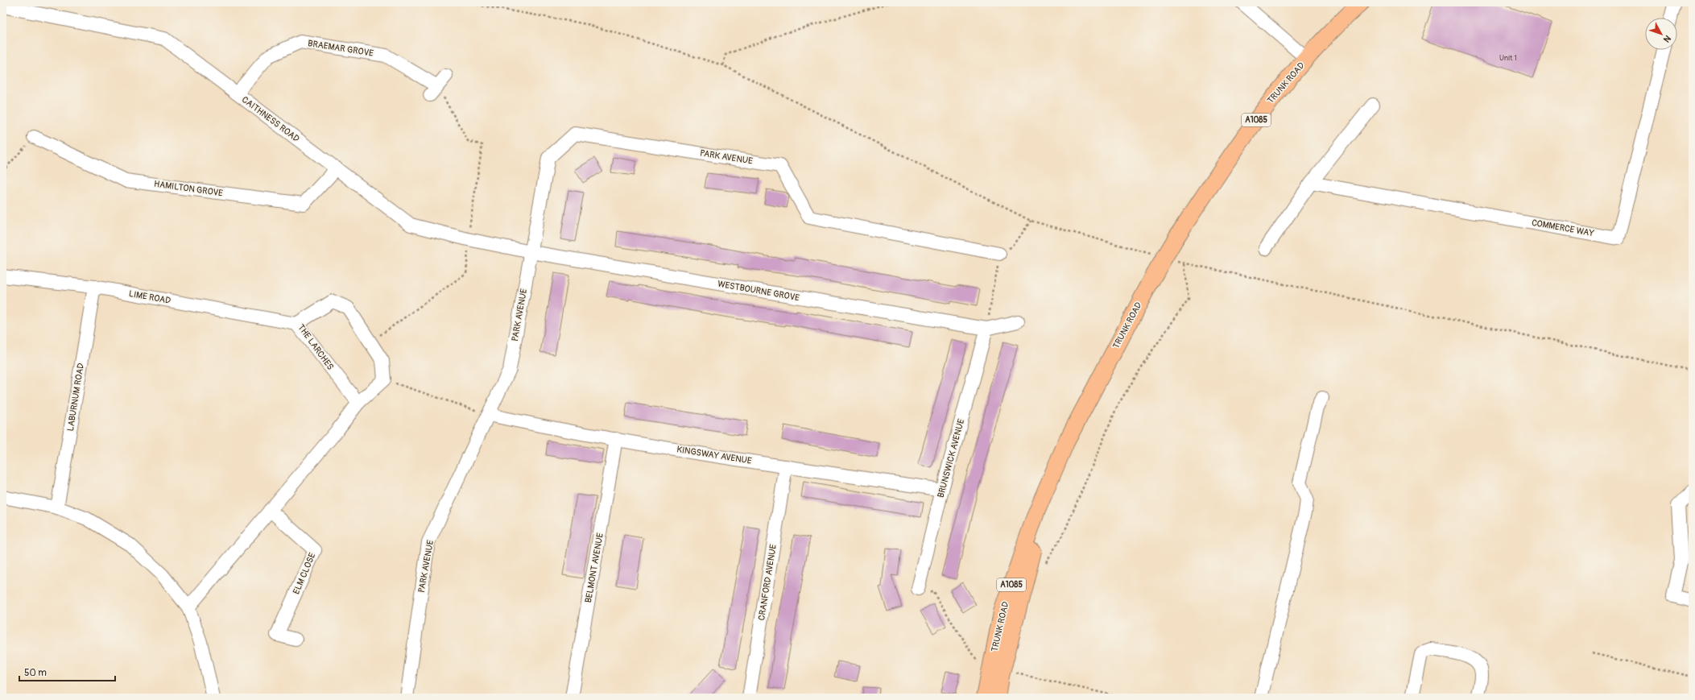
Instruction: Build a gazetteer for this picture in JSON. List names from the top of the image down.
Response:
{
  "streets": {
    "main road": ["TRUNK ROAD", "A1085"],
    "street": [
      "BRAEMAR GROVE",
      "CAITHNESS ROAD",
      "PARK AVENUE",
      "HAMILTON GROVE",
      "COMMERCE WAY",
      "WESTBOURNE GROVE",
      "LIME ROAD",
      "THE LARCHES",
      "LABURNUM ROAD",
      "KINGSWAY AVENUE",
      "BRUNSWICK AVENUE",
      "BELMONT AVENUE",
      "ELM CLOSE",
      "CRANFORD AVENUE"
    ]
  },
  "crossings": [
    ["BRAEMAR GROVE", "CAITHNESS ROAD"],
    ["TRUNK ROAD", "A1085"],
    ["CAITHNESS ROAD", "PARK AVENUE"],
    ["CAITHNESS ROAD", "HAMILTON GROVE"],
    ["CAITHNESS ROAD", "WESTBOURNE GROVE"],
    ["PARK AVENUE", "WESTBOURNE GROVE"],
    ["PARK AVENUE", "KINGSWAY AVENUE"],
    ["WESTBOURNE GROVE", "BRUNSWICK AVENUE"],
    ["LIME ROAD", "THE LARCHES"],
    ["LIME ROAD", "LABURNUM ROAD"],
    ["KINGSWAY AVENUE", "BRUNSWICK AVENUE"],
    ["KINGSWAY AVENUE", "BELMONT AVENUE"],
    ["KINGSWAY AVENUE", "CRANFORD AVENUE"]
  ],
  "house_numbers": ["Unit 1"],
  "scale_bar": "50 m",
  "north": "bottom right"
}
